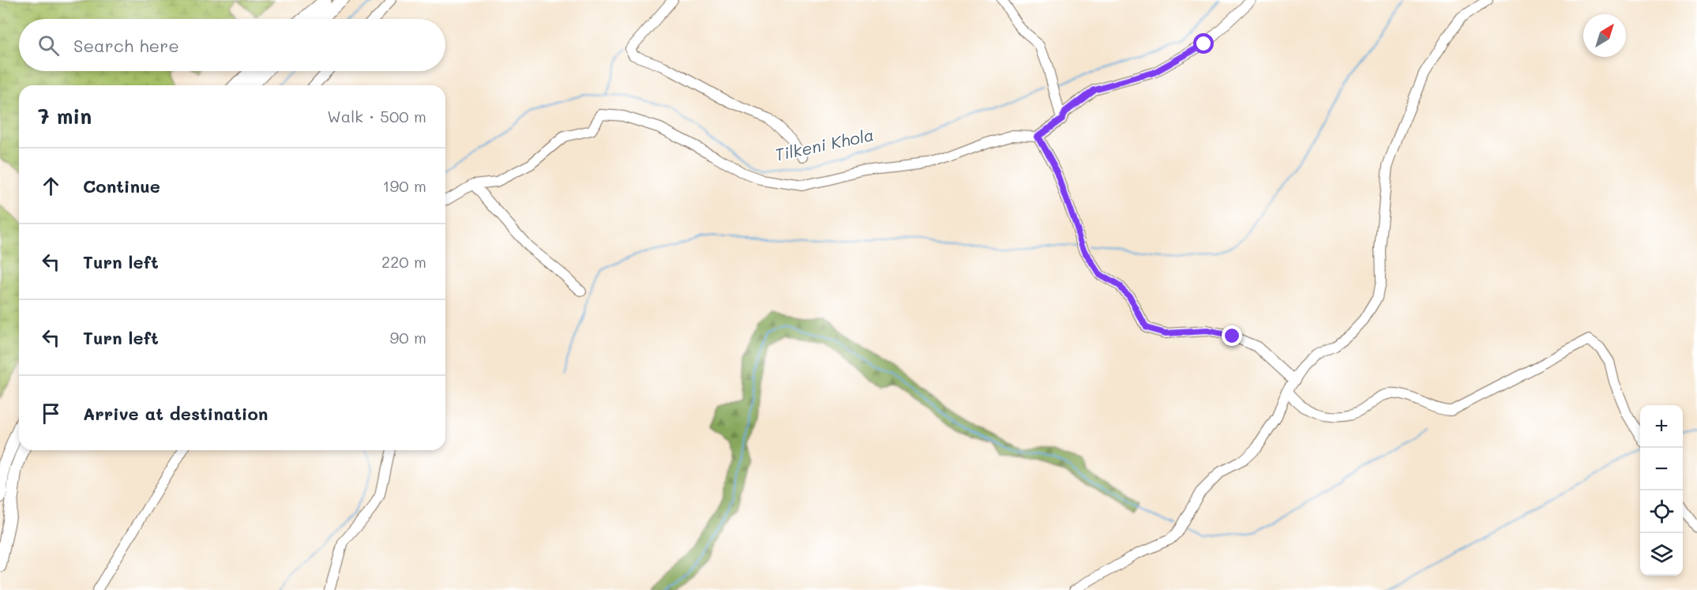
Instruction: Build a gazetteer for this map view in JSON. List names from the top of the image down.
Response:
{
  "water": ["Tilkeni Khola"],
  "north": "top right",
  "page": {
    "search": "Search here",
    "heading": ["7 min", "Walk · 500 m"],
    "list": [
      ["Continue", "190 m"],
      ["Turn left", "220 m"],
      ["Turn left", "90 m"],
      "Arrive at destination"
    ],
    "map_buttons": ["+", "−"]
  }
}
